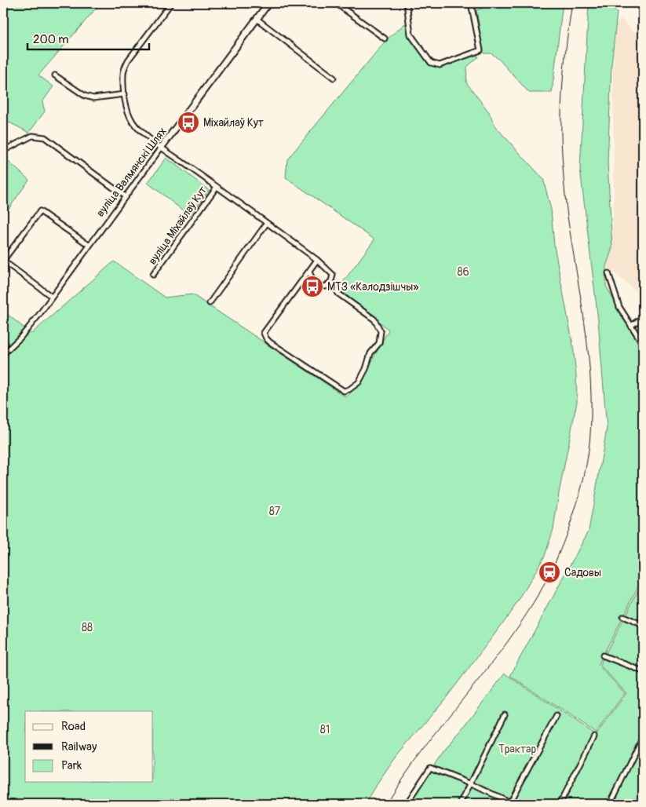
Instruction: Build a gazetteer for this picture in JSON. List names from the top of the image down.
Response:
{
  "streets": {
    "street": ["вуліца Валмянскі Шлях", "вуліца Міхайлаў Кут"]
  },
  "crossings": [
    ["вуліца Валмянскі Шлях", "вуліца Міхайлаў Кут"]
  ],
  "parks": [
    "86",
    "87",
    "88",
    "81",
    "Трактар"
  ],
  "places": {
    "bus stop": ["Міхайлаў Кут", "МТЗ «Калодзішчы»"],
    "station": ["Садовы"]
  },
  "legend": ["Road", "Railway", "Park"],
  "scale_bar": "200 m"
}
